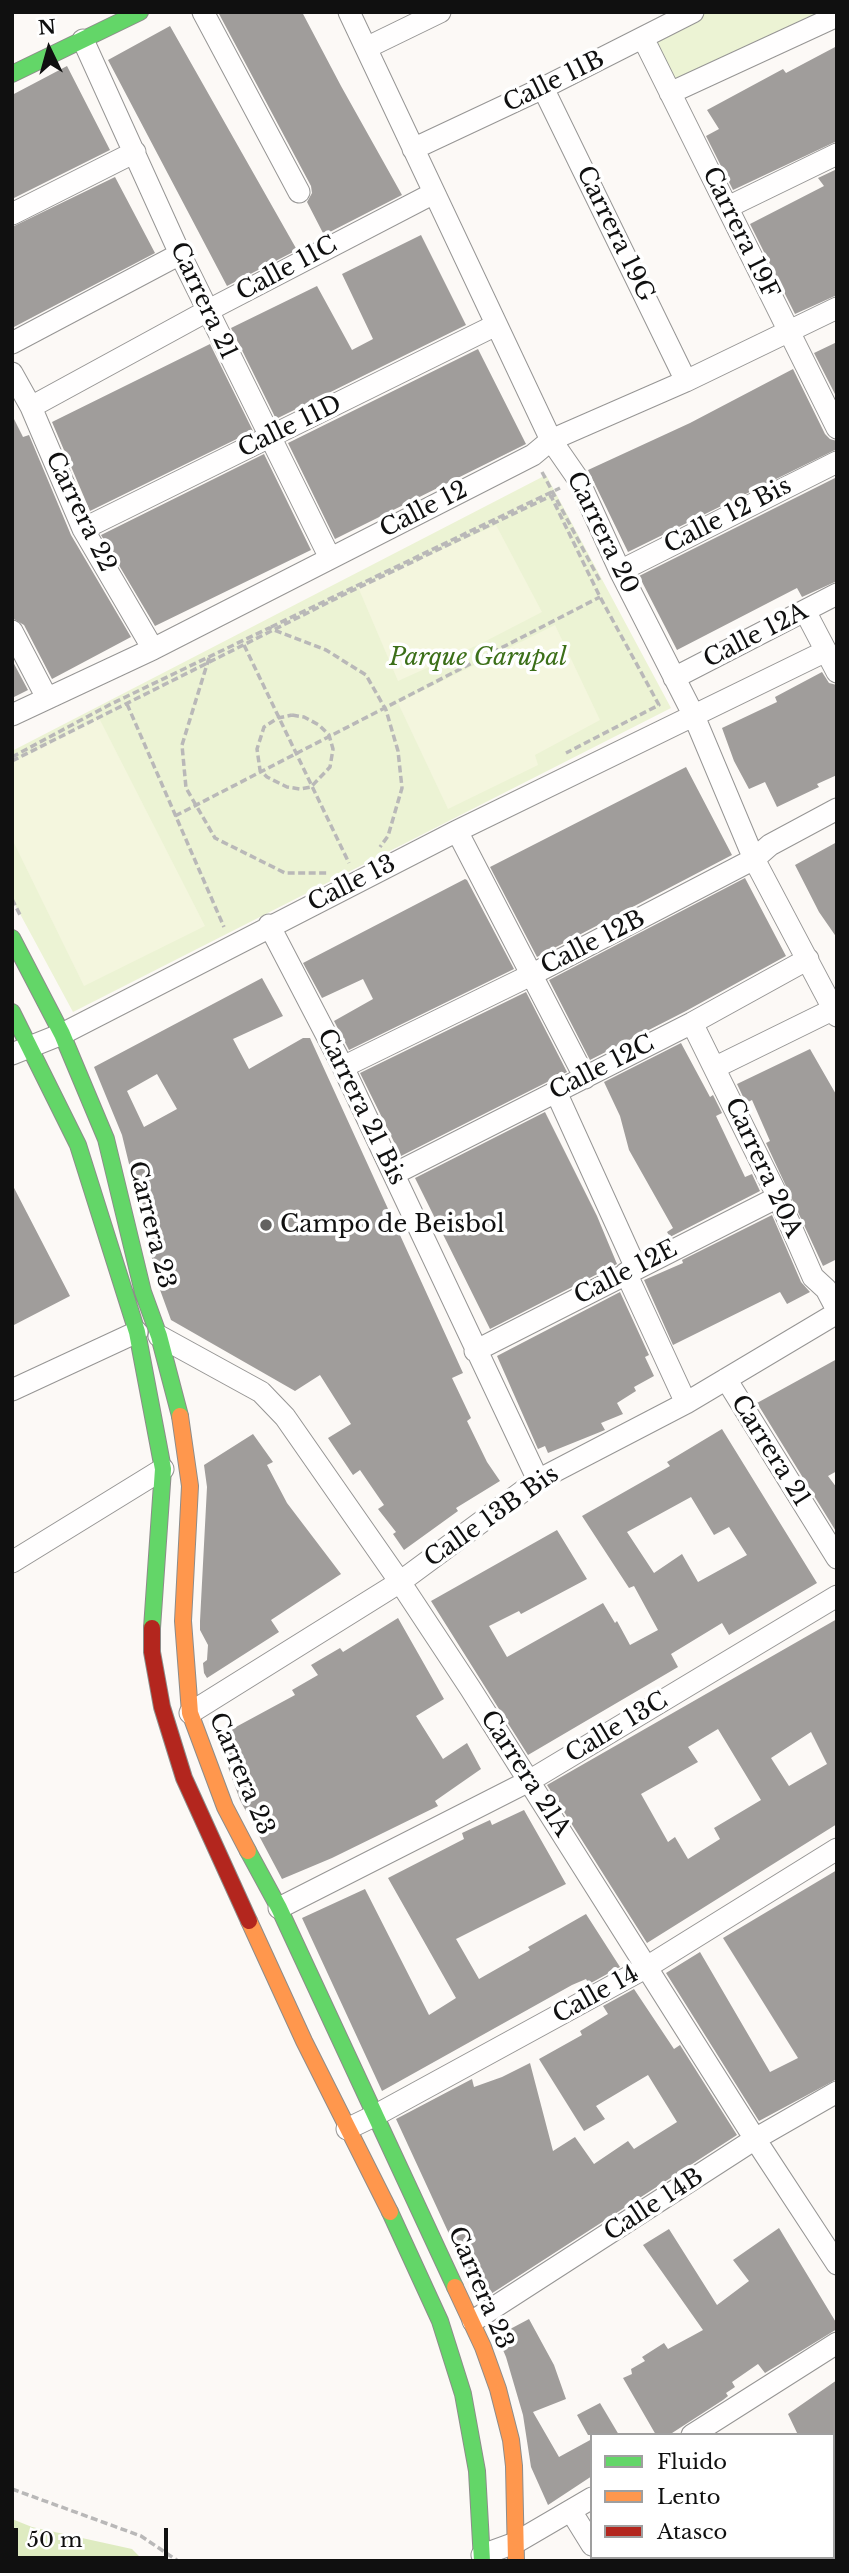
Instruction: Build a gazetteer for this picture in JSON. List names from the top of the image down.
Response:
{
  "streets": {
    "main road": ["Carrera 23"],
    "street": [
      "Calle 11B",
      "Carrera 19F",
      "Carrera 19G",
      "Calle 11C",
      "Carrera 21",
      "Calle 11D",
      "Calle 12",
      "Carrera 22",
      "Calle 12 Bis",
      "Carrera 20",
      "Calle 12A",
      "Calle 13",
      "Calle 12B",
      "Calle 12C",
      "Carrera 21 Bis",
      "Carrera 20A",
      "Calle 12E",
      "Calle 13B Bis",
      "Calle 13C",
      "Carrera 21A",
      "Calle 14",
      "Calle 14B"
    ]
  },
  "crossings": [
    ["Calle 11B", "Carrera 19F"],
    ["Calle 11B", "Carrera 19G"],
    ["Calle 11B", "Carrera 20"],
    ["Carrera 19F", "Calle 12"],
    ["Carrera 19G", "Calle 12"],
    ["Calle 11C", "Carrera 21"],
    ["Calle 11C", "Carrera 22"],
    ["Calle 11C", "Carrera 20"],
    ["Carrera 21", "Calle 11D"],
    ["Carrera 21", "Calle 12"],
    ["Carrera 21", "Calle 13B Bis"],
    ["Calle 11D", "Carrera 22"],
    ["Calle 11D", "Carrera 20"],
    ["Calle 12", "Carrera 22"],
    ["Calle 12", "Carrera 20"],
    ["Calle 12 Bis", "Carrera 20"],
    ["Carrera 20", "Calle 12A"],
    ["Carrera 20", "Calle 13"],
    ["Carrera 20", "Calle 12B"],
    ["Carrera 20", "Calle 12C"],
    ["Calle 13", "Carrera 21 Bis"],
    ["Calle 13", "Carrera 23"],
    ["Calle 12B", "Carrera 21 Bis"],
    ["Calle 12C", "Carrera 21 Bis"],
    ["Calle 12C", "Carrera 20A"],
    ["Carrera 21 Bis", "Calle 12E"],
    ["Carrera 21 Bis", "Calle 13B Bis"],
    ["Carrera 20A", "Calle 12E"],
    ["Carrera 20A", "Calle 13B Bis"],
    ["Carrera 23", "Calle 13B Bis"],
    ["Carrera 23", "Calle 13C"],
    ["Carrera 23", "Carrera 21A"],
    ["Carrera 23", "Calle 14"],
    ["Carrera 23", "Calle 14B"],
    ["Calle 13B Bis", "Carrera 21A"],
    ["Calle 13C", "Carrera 21A"],
    ["Carrera 21A", "Calle 14"],
    ["Carrera 21A", "Calle 14B"]
  ],
  "parks": ["Parque Garupal"],
  "places": ["Campo de Beisbol"],
  "legend": ["Fluido", "Lento", "Atasco"],
  "scale_bar": "50 m",
  "north": "top"
}
